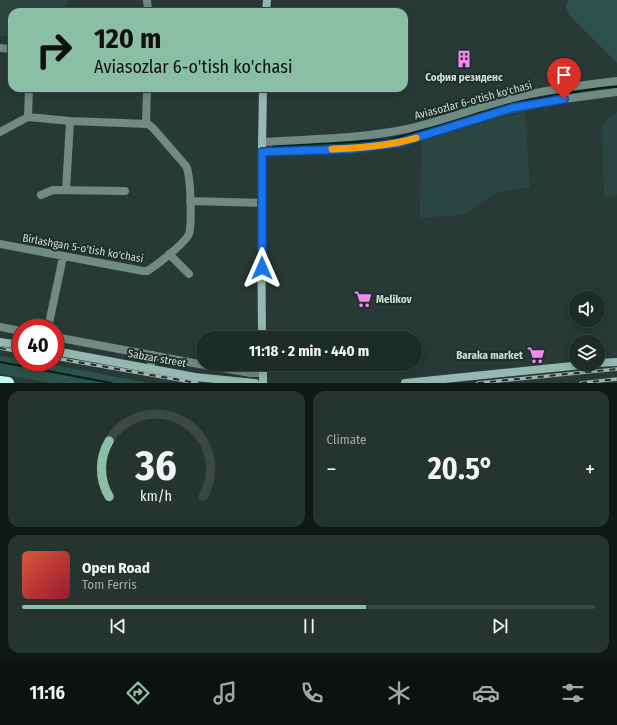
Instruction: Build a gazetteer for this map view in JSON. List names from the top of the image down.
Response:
{
  "streets": {
    "street": ["Aviasozlar 6-o'tish ko'chasi", "Birlashgan 5-o'tish ko'chasi", "Sabzar street"]
  },
  "places": {
    "building": ["София резиденс"],
    "supermarket": ["Melikov", "Baraka market"]
  },
  "page": {
    "turn": ["120 m", "Aviasozlar 6-o'tish ko'chasi"],
    "limit": "40",
    "trip": "11:18 · 2 min · 440 m",
    "tile": "Climate",
    "heat": ["−", "20.5°", "+"],
    "song": ["Open Road", "Tom Ferris"],
    "tabs": "11:16",
    "gauge": ["36", "km/h"]
  }
}
